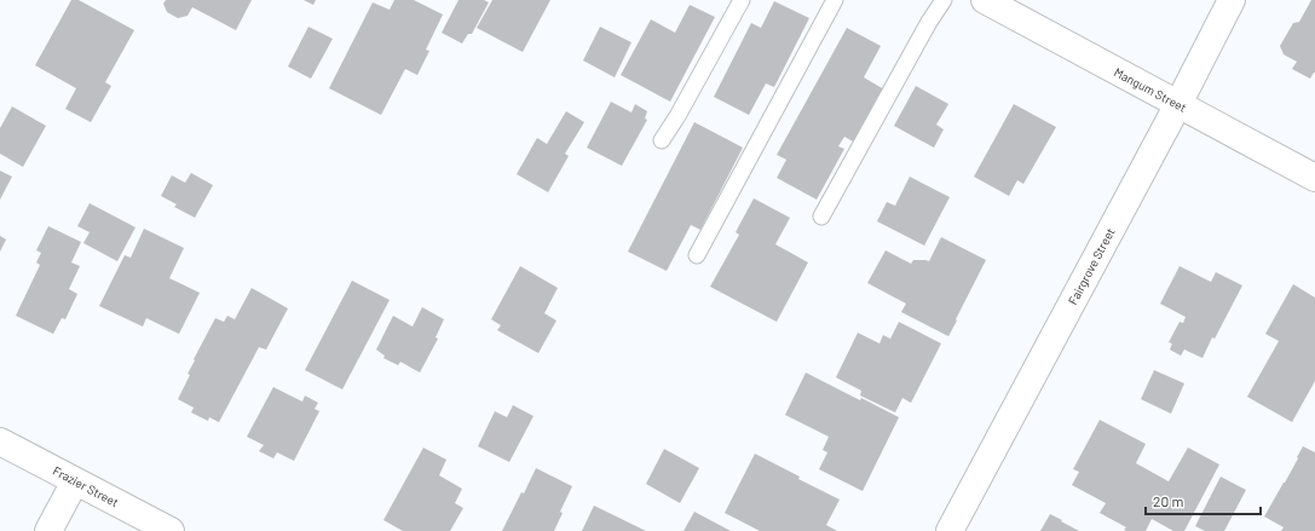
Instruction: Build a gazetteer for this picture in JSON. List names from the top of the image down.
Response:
{
  "streets": {
    "street": ["Mangum Street", "Fairgrove Street", "Frazier Street"]
  },
  "crossings": [
    ["Mangum Street", "Fairgrove Street"]
  ],
  "scale_bar": "20 m"
}
